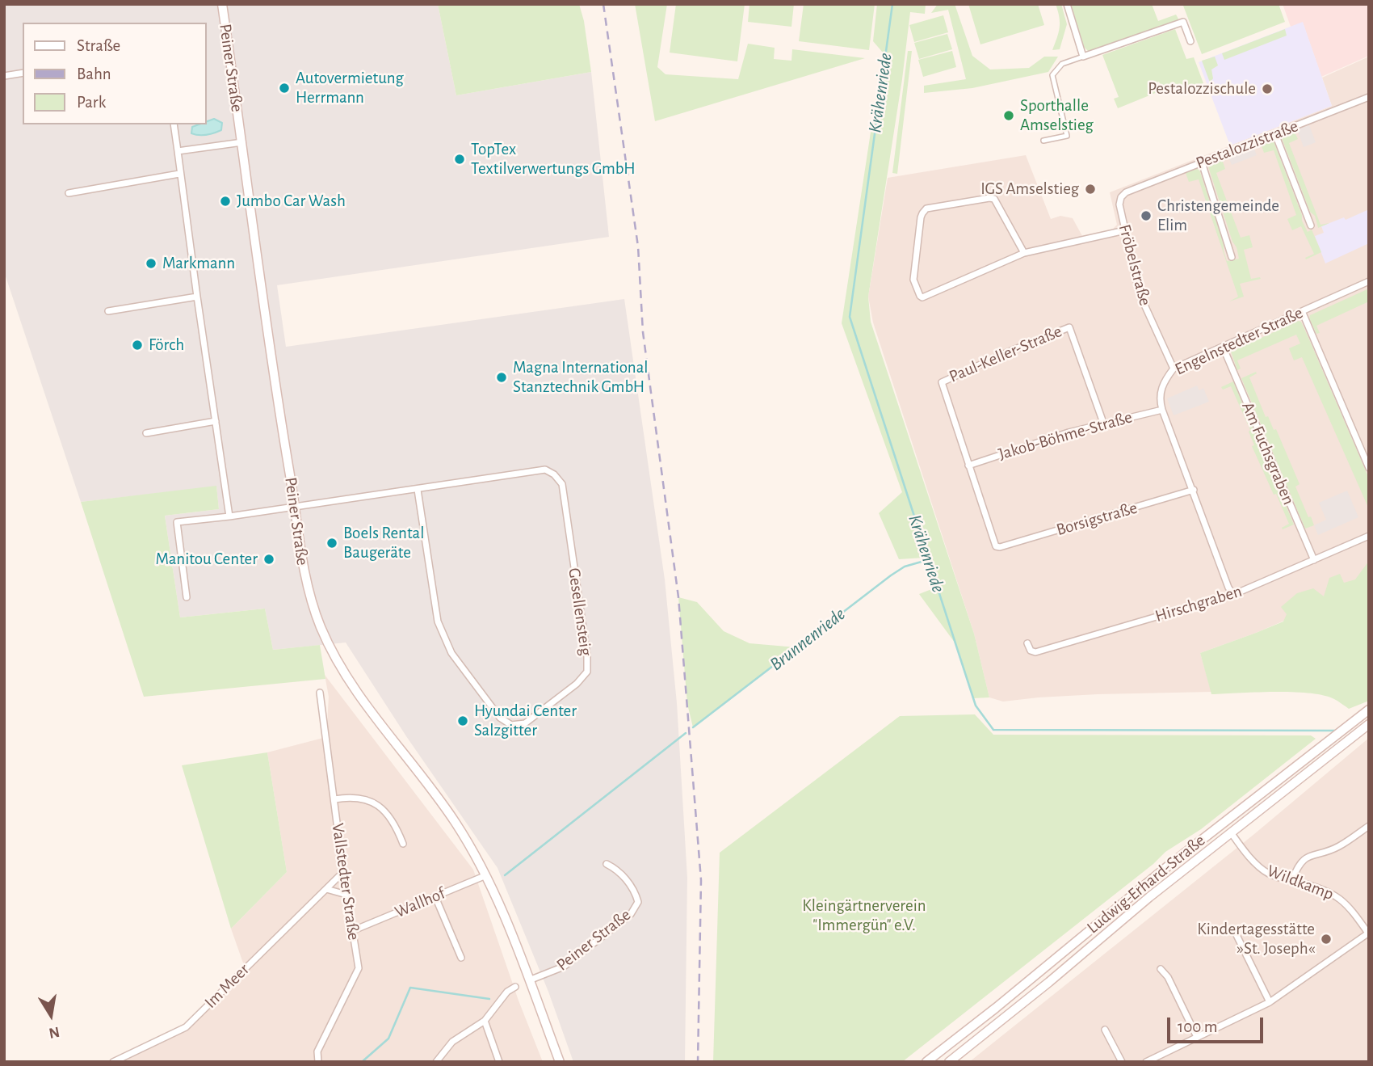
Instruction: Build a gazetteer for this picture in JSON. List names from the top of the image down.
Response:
{
  "streets": {
    "main road": ["Peiner Straße", "Ludwig-Erhard-Straße"],
    "street": [
      "Pestalozzistraße",
      "Fröbelstraße",
      "Engelnstedter Straße",
      "Paul-Keller-Straße",
      "Jakob-Böhme-Straße",
      "Am Fuchsgraben",
      "Borsigstraße",
      "Hirschgraben",
      "Gesellensteig",
      "Vallstedter Straße",
      "Wildkamp",
      "Wallhof",
      "Im Meer"
    ]
  },
  "crossings": [
    ["Peiner Straße", "Gesellensteig"],
    ["Peiner Straße", "Wallhof"],
    ["Pestalozzistraße", "Fröbelstraße"],
    ["Fröbelstraße", "Engelnstedter Straße"],
    ["Engelnstedter Straße", "Jakob-Böhme-Straße"],
    ["Engelnstedter Straße", "Am Fuchsgraben"],
    ["Engelnstedter Straße", "Borsigstraße"],
    ["Engelnstedter Straße", "Hirschgraben"],
    ["Paul-Keller-Straße", "Jakob-Böhme-Straße"],
    ["Paul-Keller-Straße", "Borsigstraße"],
    ["Jakob-Böhme-Straße", "Borsigstraße"],
    ["Am Fuchsgraben", "Hirschgraben"],
    ["Vallstedter Straße", "Wallhof"],
    ["Vallstedter Straße", "Im Meer"],
    ["Wildkamp", "Ludwig-Erhard-Straße"]
  ],
  "water": ["Krähenriede", "Brunnenriede"],
  "parks": ["Kleingärtnerverein \"Immergün\" e.V."],
  "places": [
    "Autovermietung Herrmann",
    "Pestalozzischule",
    "Sporthalle Amselstieg",
    "TopTex Textilverwertungs GmbH",
    "IGS Amselstieg",
    "Jumbo Car Wash",
    "Christengemeinde Elim",
    "Markmann",
    "Förch",
    "Magna International Stanztechnik GmbH",
    "Boels Rental Baugeräte",
    "Manitou Center",
    "Hyundai Center Salzgitter",
    "Kindertagesstätte »St. Joseph«"
  ],
  "legend": ["Straße", "Bahn", "Park"],
  "scale_bar": "100 m",
  "north": "bottom"
}
